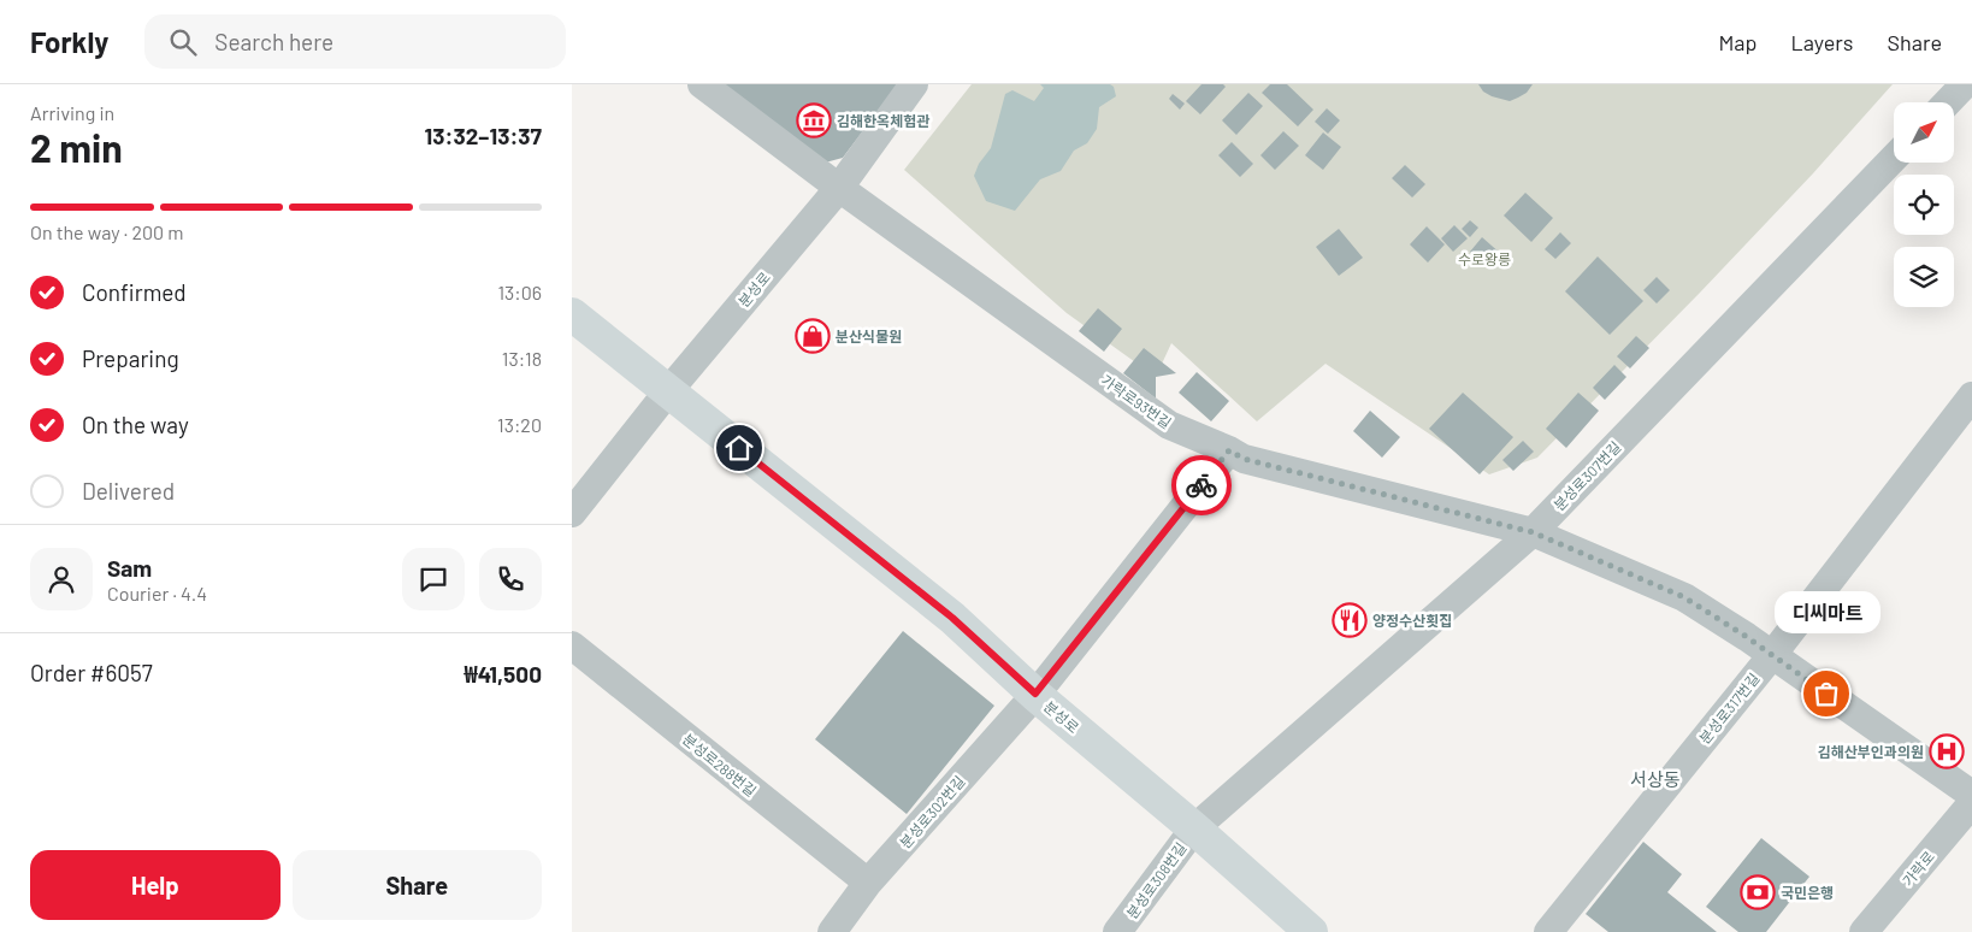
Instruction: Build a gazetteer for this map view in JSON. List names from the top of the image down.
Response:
{
  "streets": {
    "main road": ["분성로"],
    "street": [
      "가락로93번길",
      "분성로307번길",
      "분성로317번길",
      "분성로288번길",
      "분성로302번길",
      "가락로",
      "분성로308번길"
    ]
  },
  "crossings": [
    ["분성로", "가락로93번길"],
    ["분성로", "분성로307번길"],
    ["분성로", "분성로302번길"],
    ["분성로", "분성로308번길"],
    ["가락로93번길", "분성로307번길"],
    ["가락로93번길", "분성로317번길"],
    ["가락로93번길", "분성로302번길"],
    ["분성로307번길", "분성로308번길"],
    ["분성로288번길", "분성로302번길"]
  ],
  "districts": ["서상동"],
  "parks": ["수로왕릉"],
  "places": {
    "museum": ["김해한옥체험관"],
    "shop": ["분산식물원"],
    "restaurant": ["양정수산횟집"],
    "other": ["디씨마트"],
    "hospital": ["김해산부인과의원"],
    "bank": ["국민은행"]
  },
  "north": "top right",
  "page": {
    "header": "Forkly",
    "search": "Search here",
    "nav": ["Map", "Layers", "Share"],
    "heading": ["2 min", "Arriving in", "13:32–13:37"],
    "panel": [
      "Sam",
      "Courier · 4.4",
      "Order #6057",
      "₩41,500"
    ],
    "bar": "On the way · 200 m",
    "list": [
      ["Confirmed", "13:06"],
      ["Preparing", "13:18"],
      ["On the way", "13:20"],
      "Delivered"
    ],
    "bubble": "디씨마트",
    "buttons": ["Help", "Share"]
  }
}
